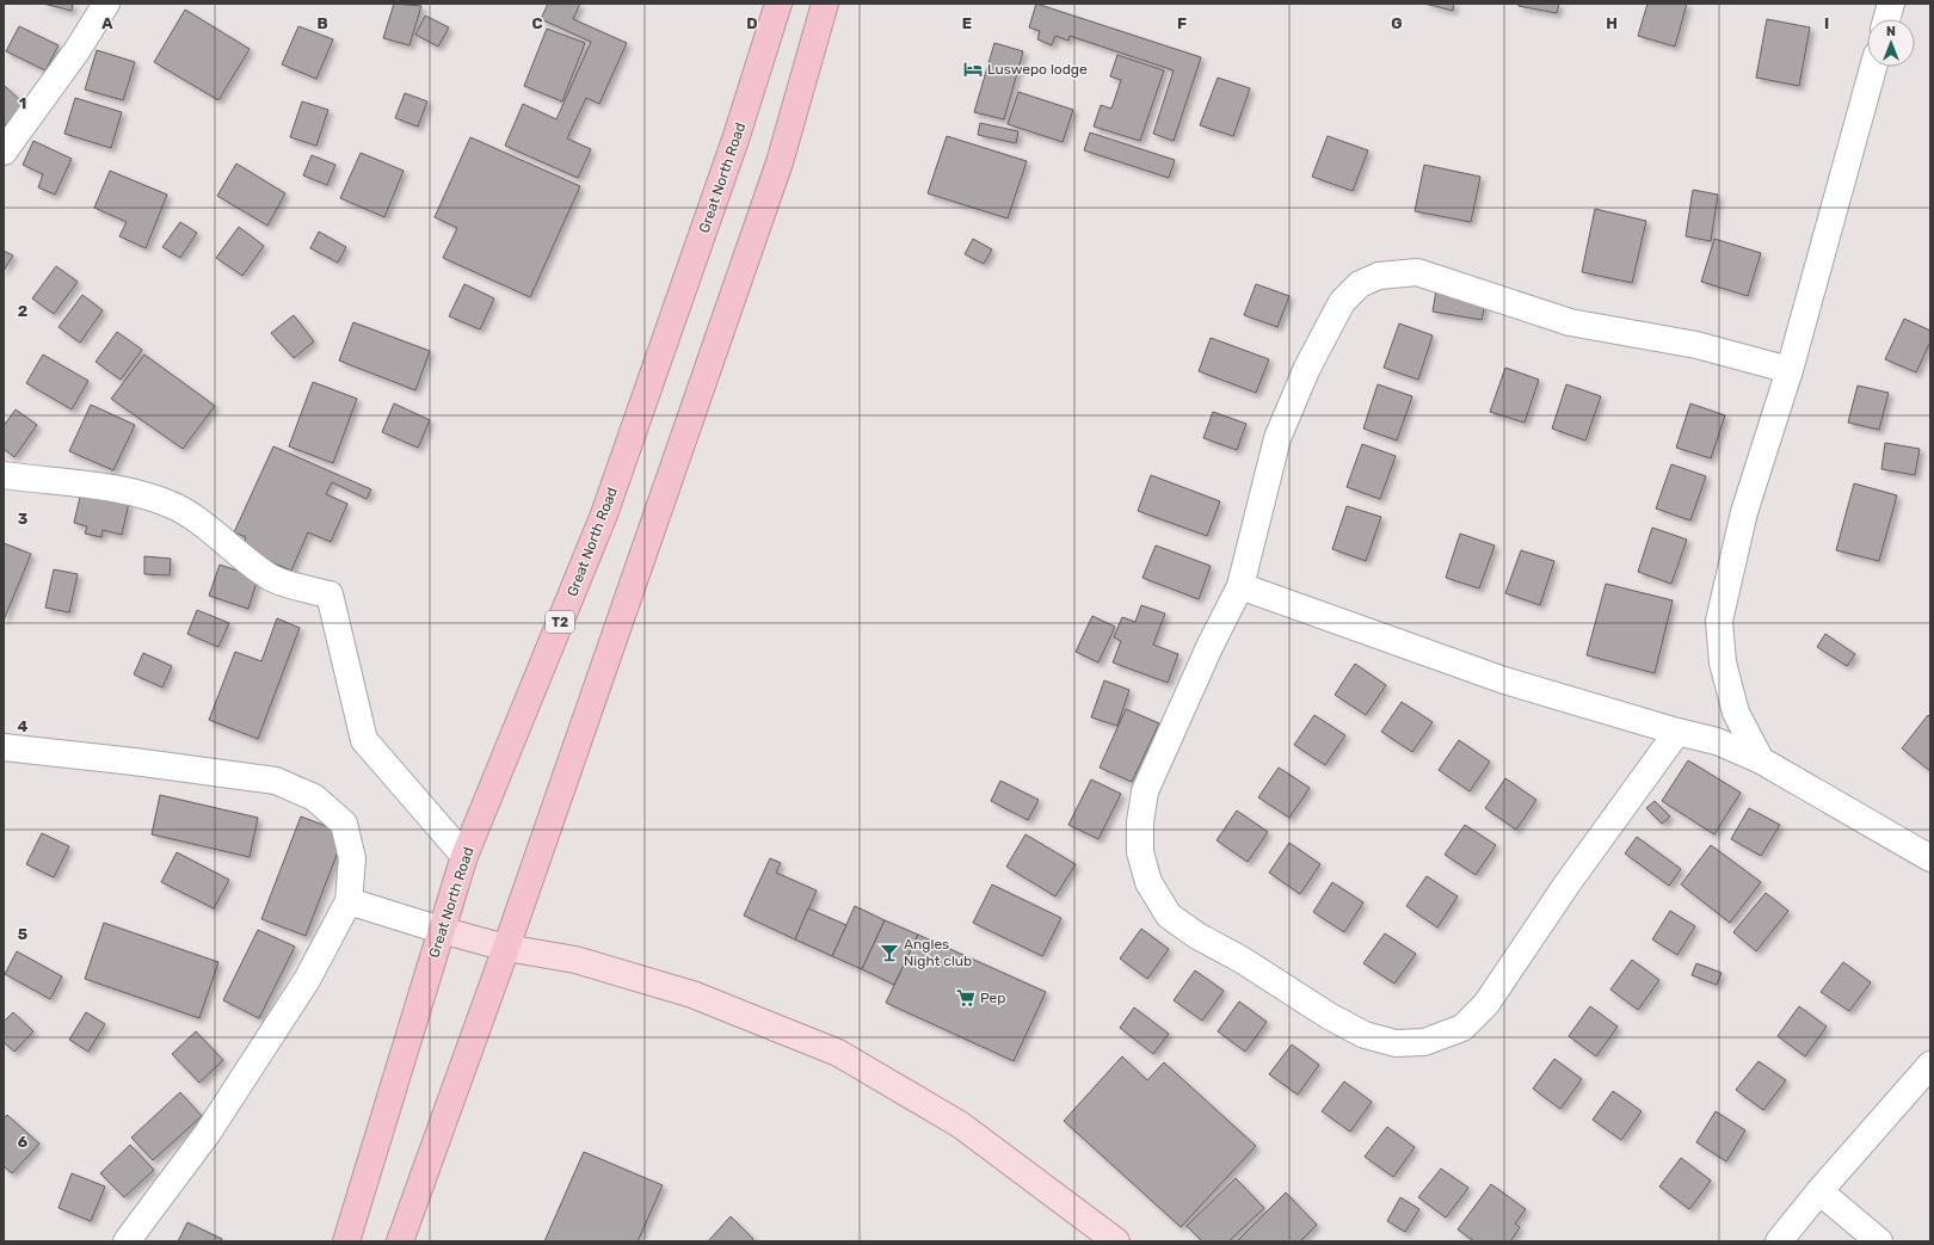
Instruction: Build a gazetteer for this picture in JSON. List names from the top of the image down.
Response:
{
  "streets": {
    "highway": ["Great North Road", "T2"]
  },
  "places": {
    "hotel": ["Luswepo lodge"],
    "bar": ["Angles Night club"],
    "supermarket": ["Pep"]
  },
  "north": "top",
  "grid": {
    "columns": [
      "A",
      "B",
      "C",
      "D",
      "E",
      "F",
      "G",
      "H",
      "I"
    ],
    "rows": [
      "1",
      "2",
      "3",
      "4",
      "5",
      "6"
    ]
  }
}
